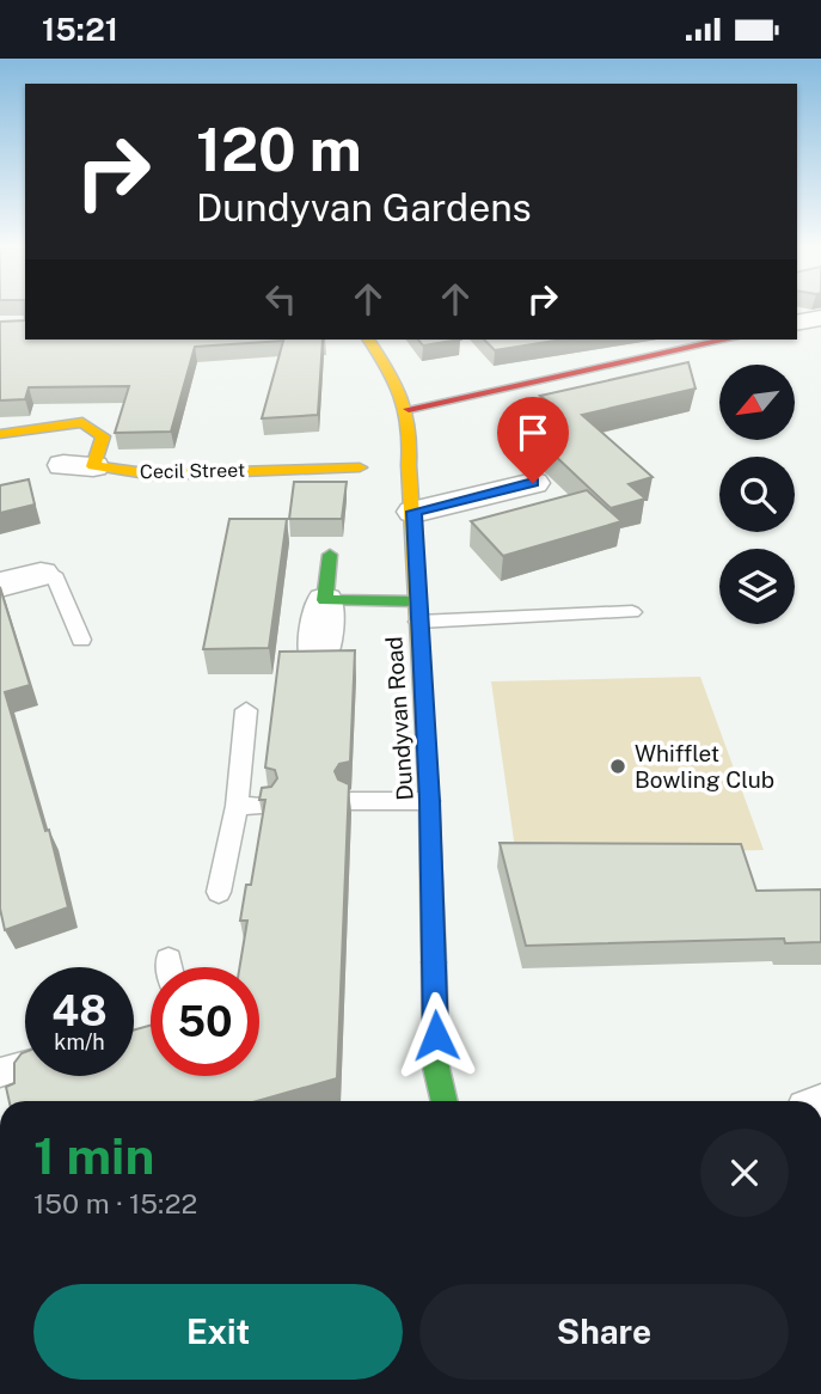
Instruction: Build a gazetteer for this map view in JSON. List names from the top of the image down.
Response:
{
  "streets": {
    "street": ["Cecil Street", "Dundyvan Road"]
  },
  "places": ["Whifflet Bowling Club"],
  "north": "bottom left",
  "page": {
    "status": "15:21",
    "turn": ["120 m", "Dundyvan Gardens"],
    "speed": "48 km/h",
    "limit": "50",
    "heading": ["1 min", "150 m · 15:22"],
    "buttons": ["Exit", "Share"]
  }
}
